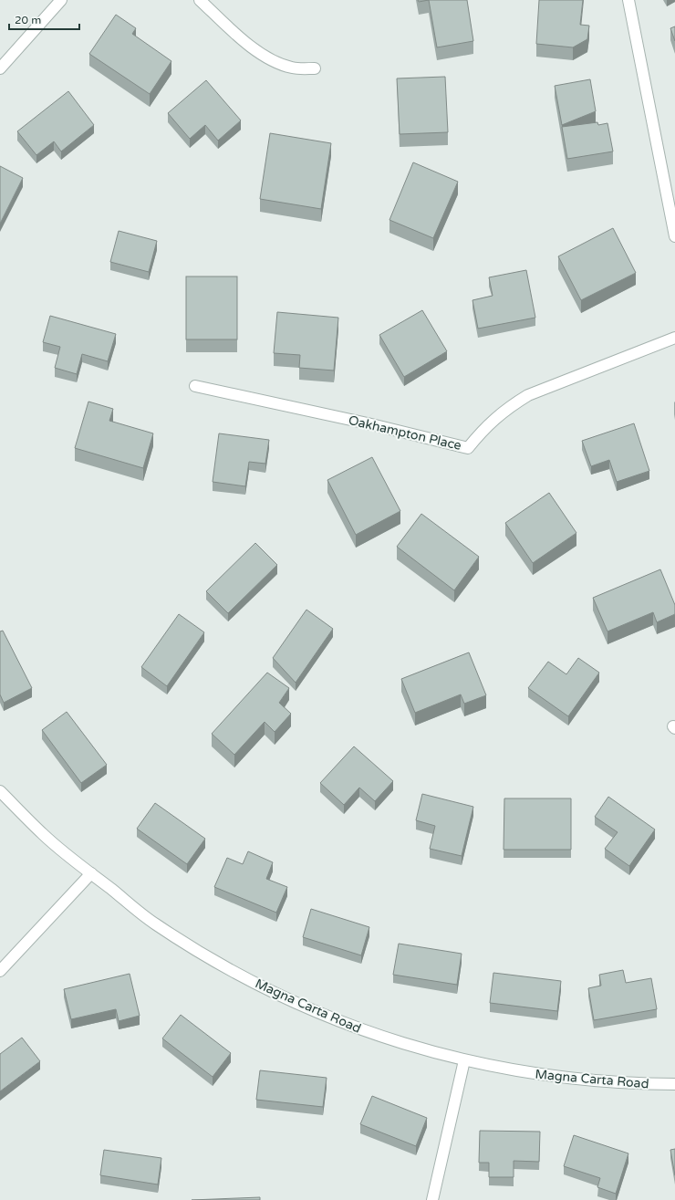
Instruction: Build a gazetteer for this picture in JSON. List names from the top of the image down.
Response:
{
  "streets": {
    "street": ["Oakhampton Place", "Magna Carta Road"]
  },
  "scale_bar": "20 m"
}
